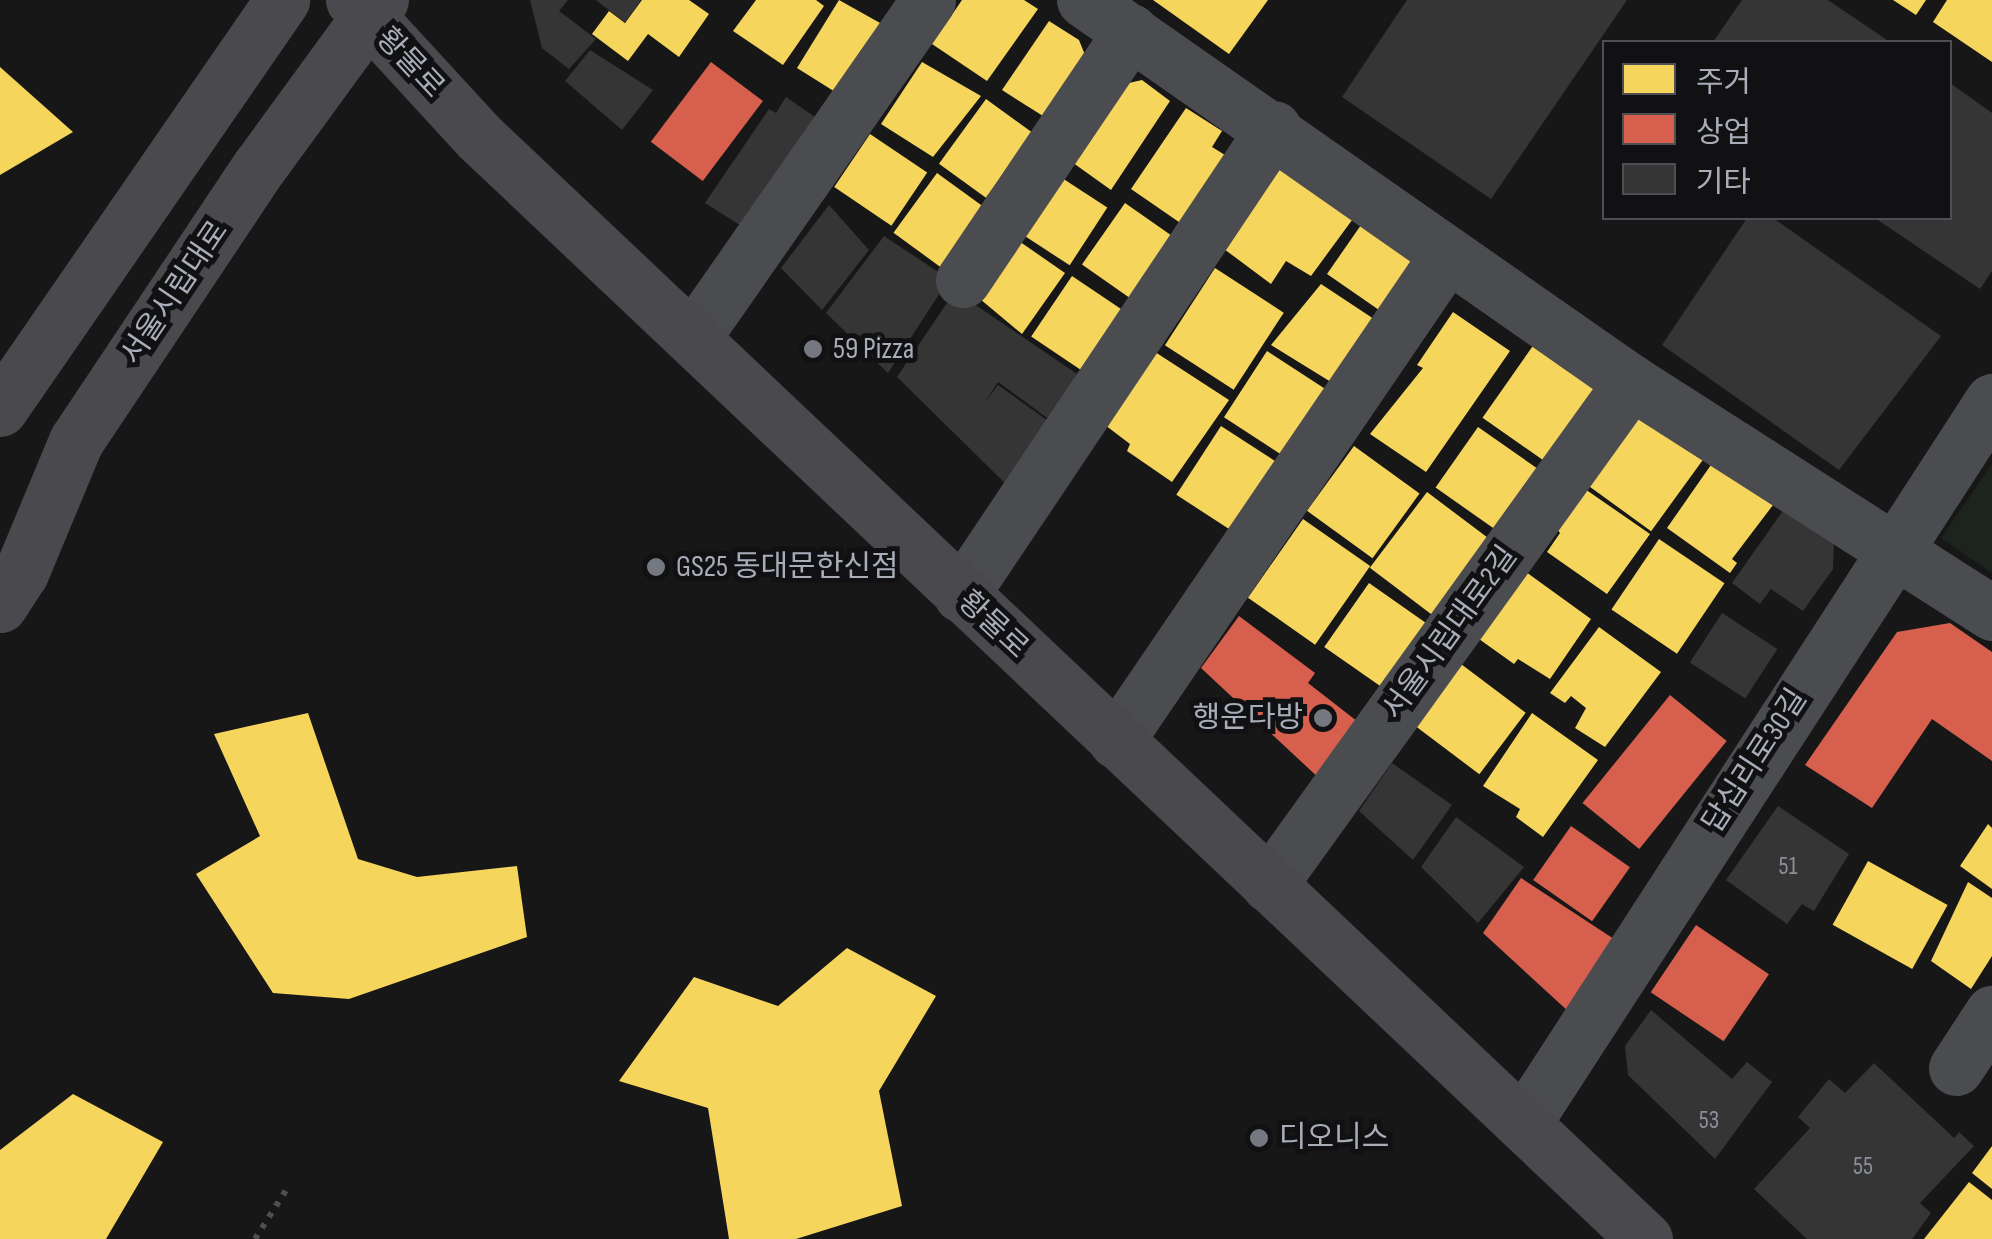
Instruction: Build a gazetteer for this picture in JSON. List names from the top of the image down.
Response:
{
  "streets": {
    "main road": ["황물로", "서울시립대로"],
    "street": ["서울시립대로2길", "답십리로30길"]
  },
  "crossings": [
    ["황물로", "서울시립대로"],
    ["황물로", "서울시립대로2길"],
    ["황물로", "답십리로30길"]
  ],
  "places": [
    "59 Pizza",
    "GS25 동대문한신점",
    "행운다방",
    "디오니스"
  ],
  "house_numbers": ["51", "53", "55"],
  "legend": ["주거", "상업", "기타"]
}
